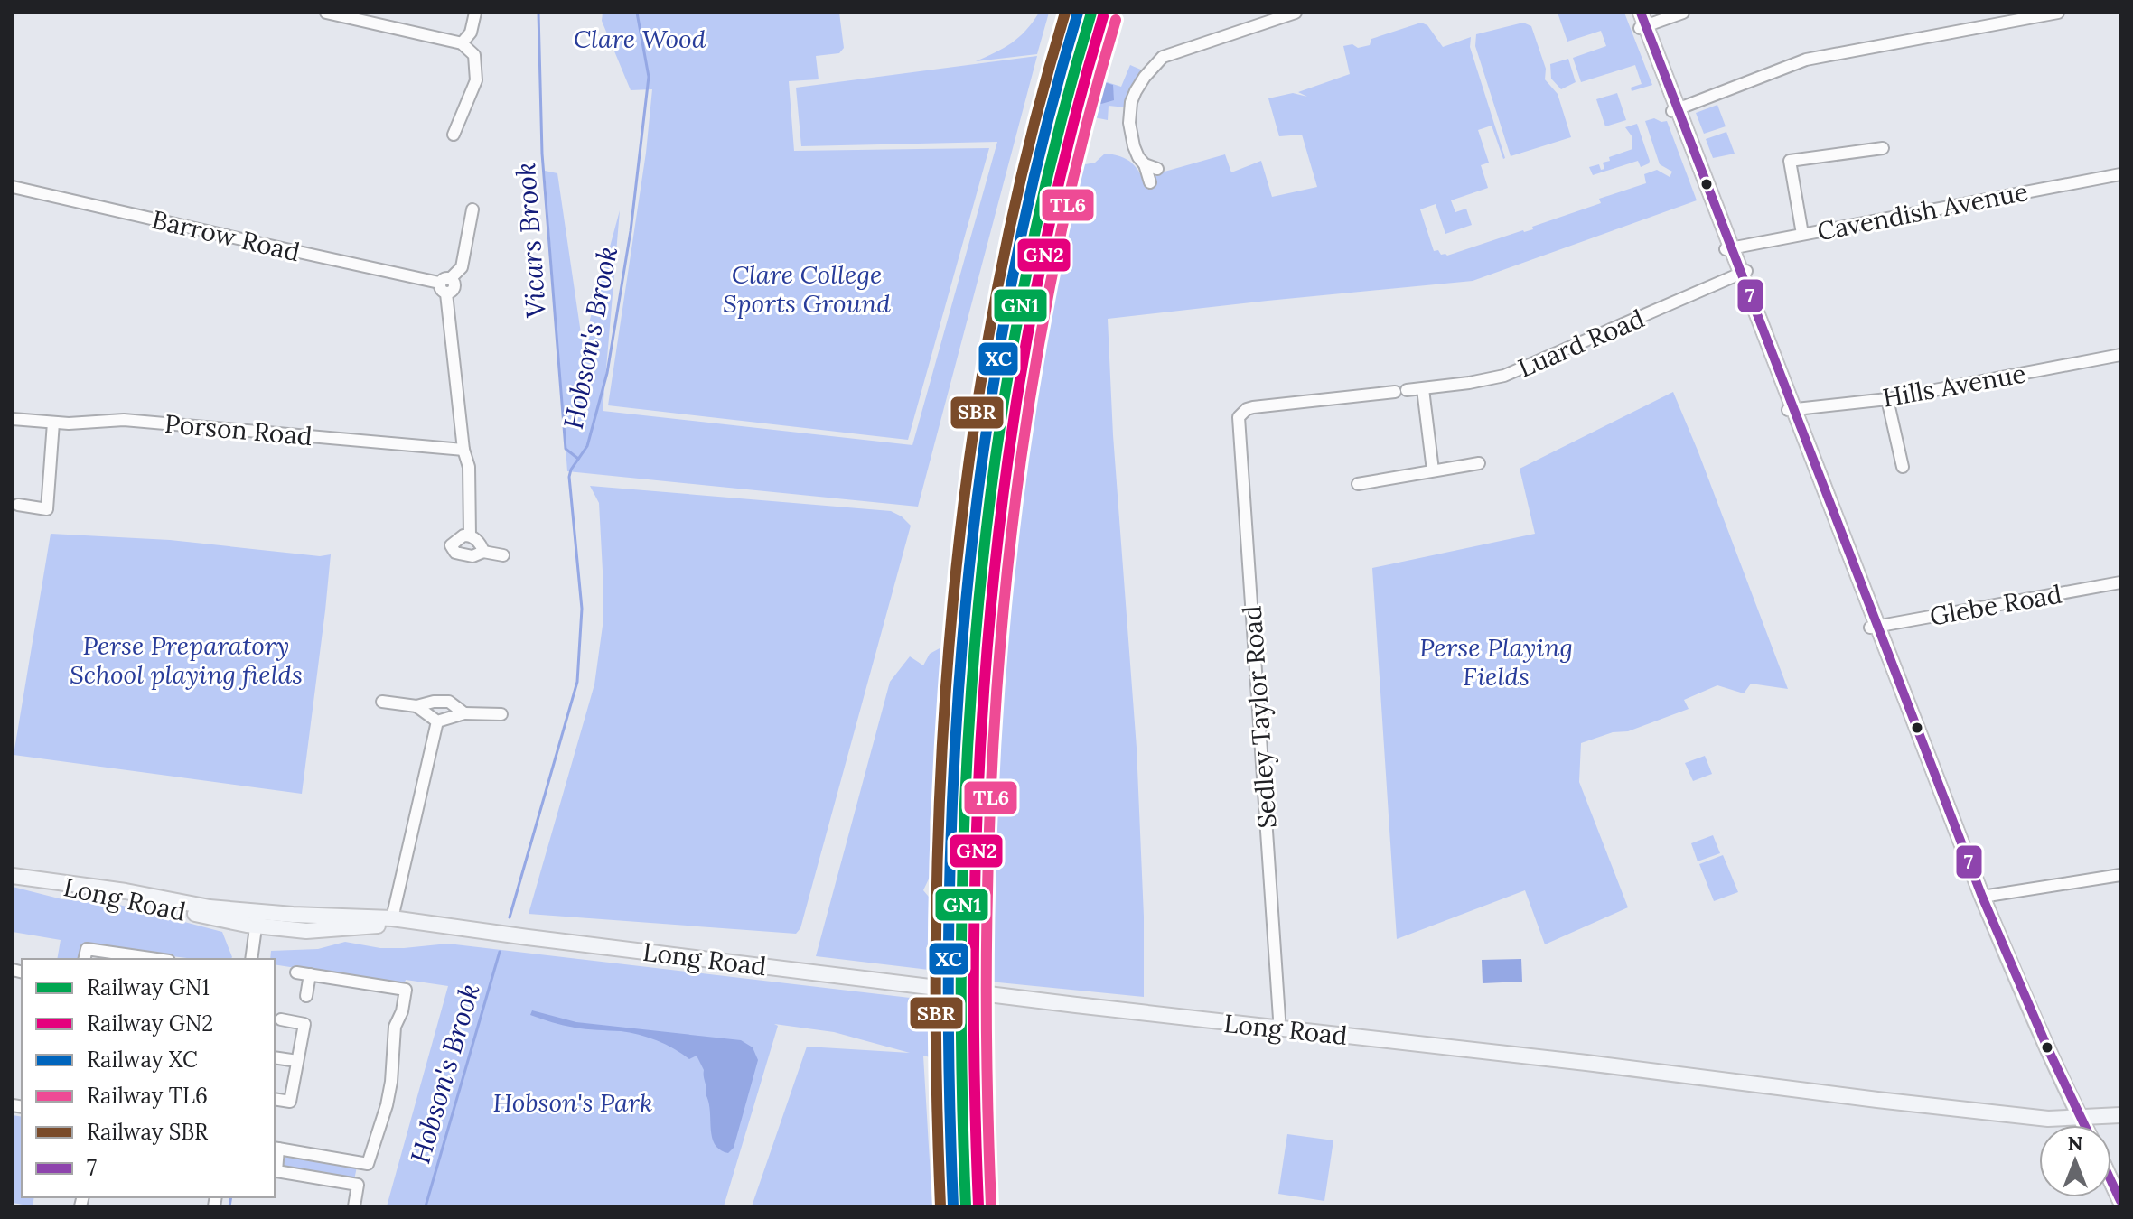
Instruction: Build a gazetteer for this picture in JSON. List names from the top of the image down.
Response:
{
  "streets": {
    "main road": ["Long Road"],
    "street": [
      "Cavendish Avenue",
      "Barrow Road",
      "Luard Road",
      "Hills Avenue",
      "Porson Road",
      "Glebe Road",
      "Sedley Taylor Road"
    ]
  },
  "crossings": [
    ["Luard Road", "Sedley Taylor Road"],
    ["Sedley Taylor Road", "Long Road"]
  ],
  "water": ["Vicars Brook", "Hobson's Brook"],
  "parks": [
    "Clare Wood",
    "Clare College Sports Ground",
    "Perse Preparatory School playing fields",
    "Perse Playing Fields",
    "Hobson's Park"
  ],
  "lines": [
    "rail line GN1",
    "rail line XC",
    "rail line SBR",
    "transit line 7",
    "rail line GN2",
    "rail line TL6"
  ],
  "legend": [
    "Railway GN1",
    "Railway GN2",
    "Railway XC",
    "Railway TL6",
    "Railway SBR",
    "7"
  ],
  "north": "top"
}
